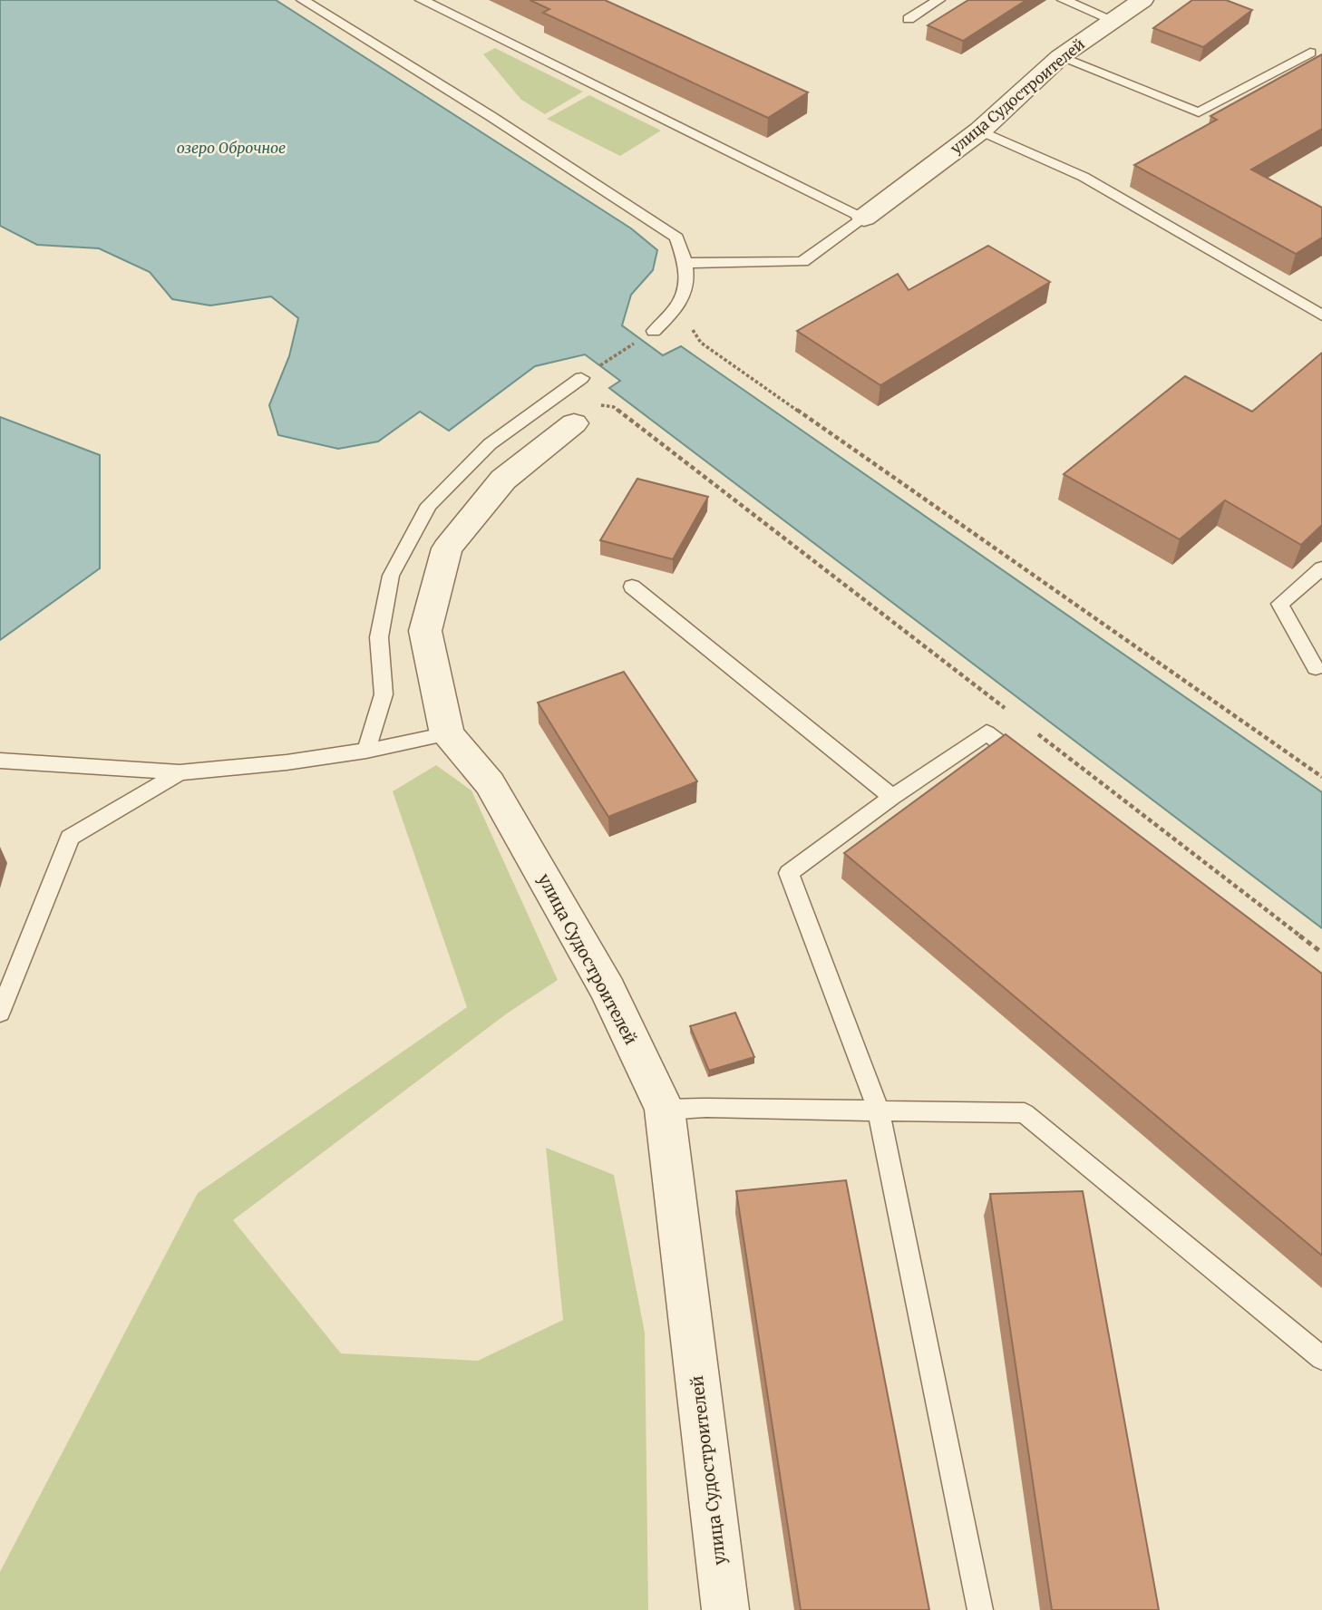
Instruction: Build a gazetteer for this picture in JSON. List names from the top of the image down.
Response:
{
  "streets": {
    "street": ["улица Судостроителей"]
  },
  "water": ["озеро Оброчное"]
}
